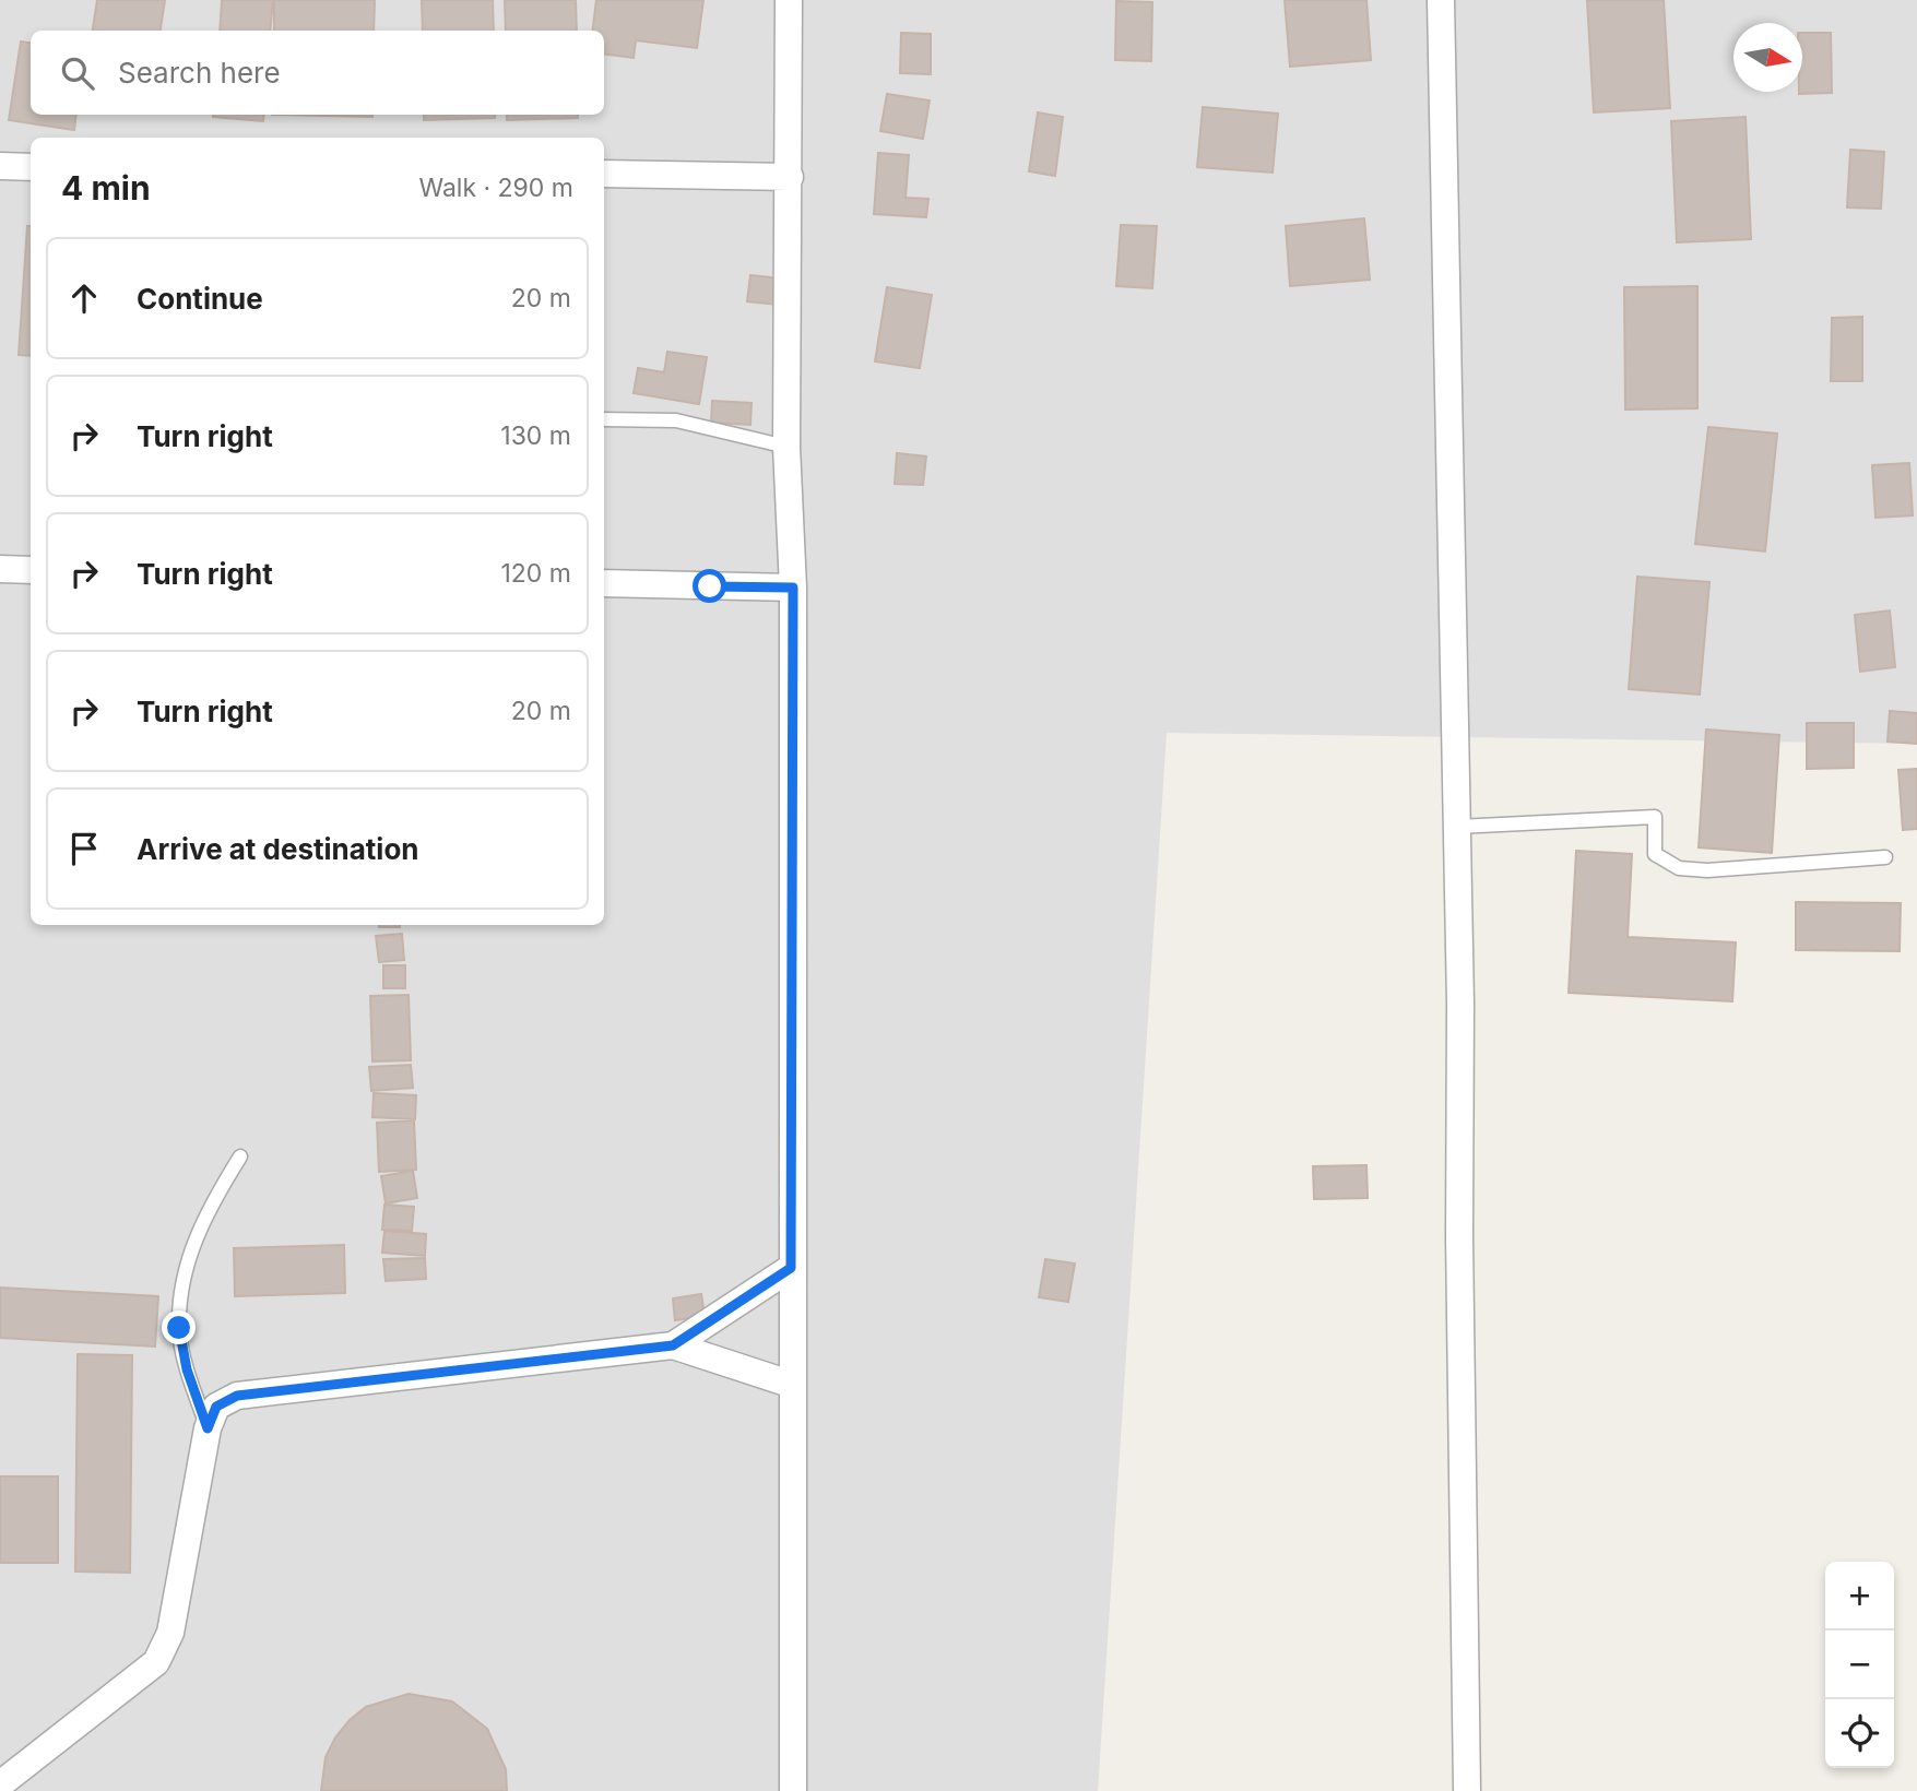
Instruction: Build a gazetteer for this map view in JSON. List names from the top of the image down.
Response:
{
  "north": "right",
  "page": {
    "search": "Search here",
    "heading": ["4 min", "Walk · 290 m"],
    "list": [
      ["Continue", "20 m"],
      ["Turn right", "130 m"],
      ["Turn right", "120 m"],
      ["Turn right", "20 m"],
      "Arrive at destination"
    ],
    "map_buttons": ["+", "−"]
  }
}
